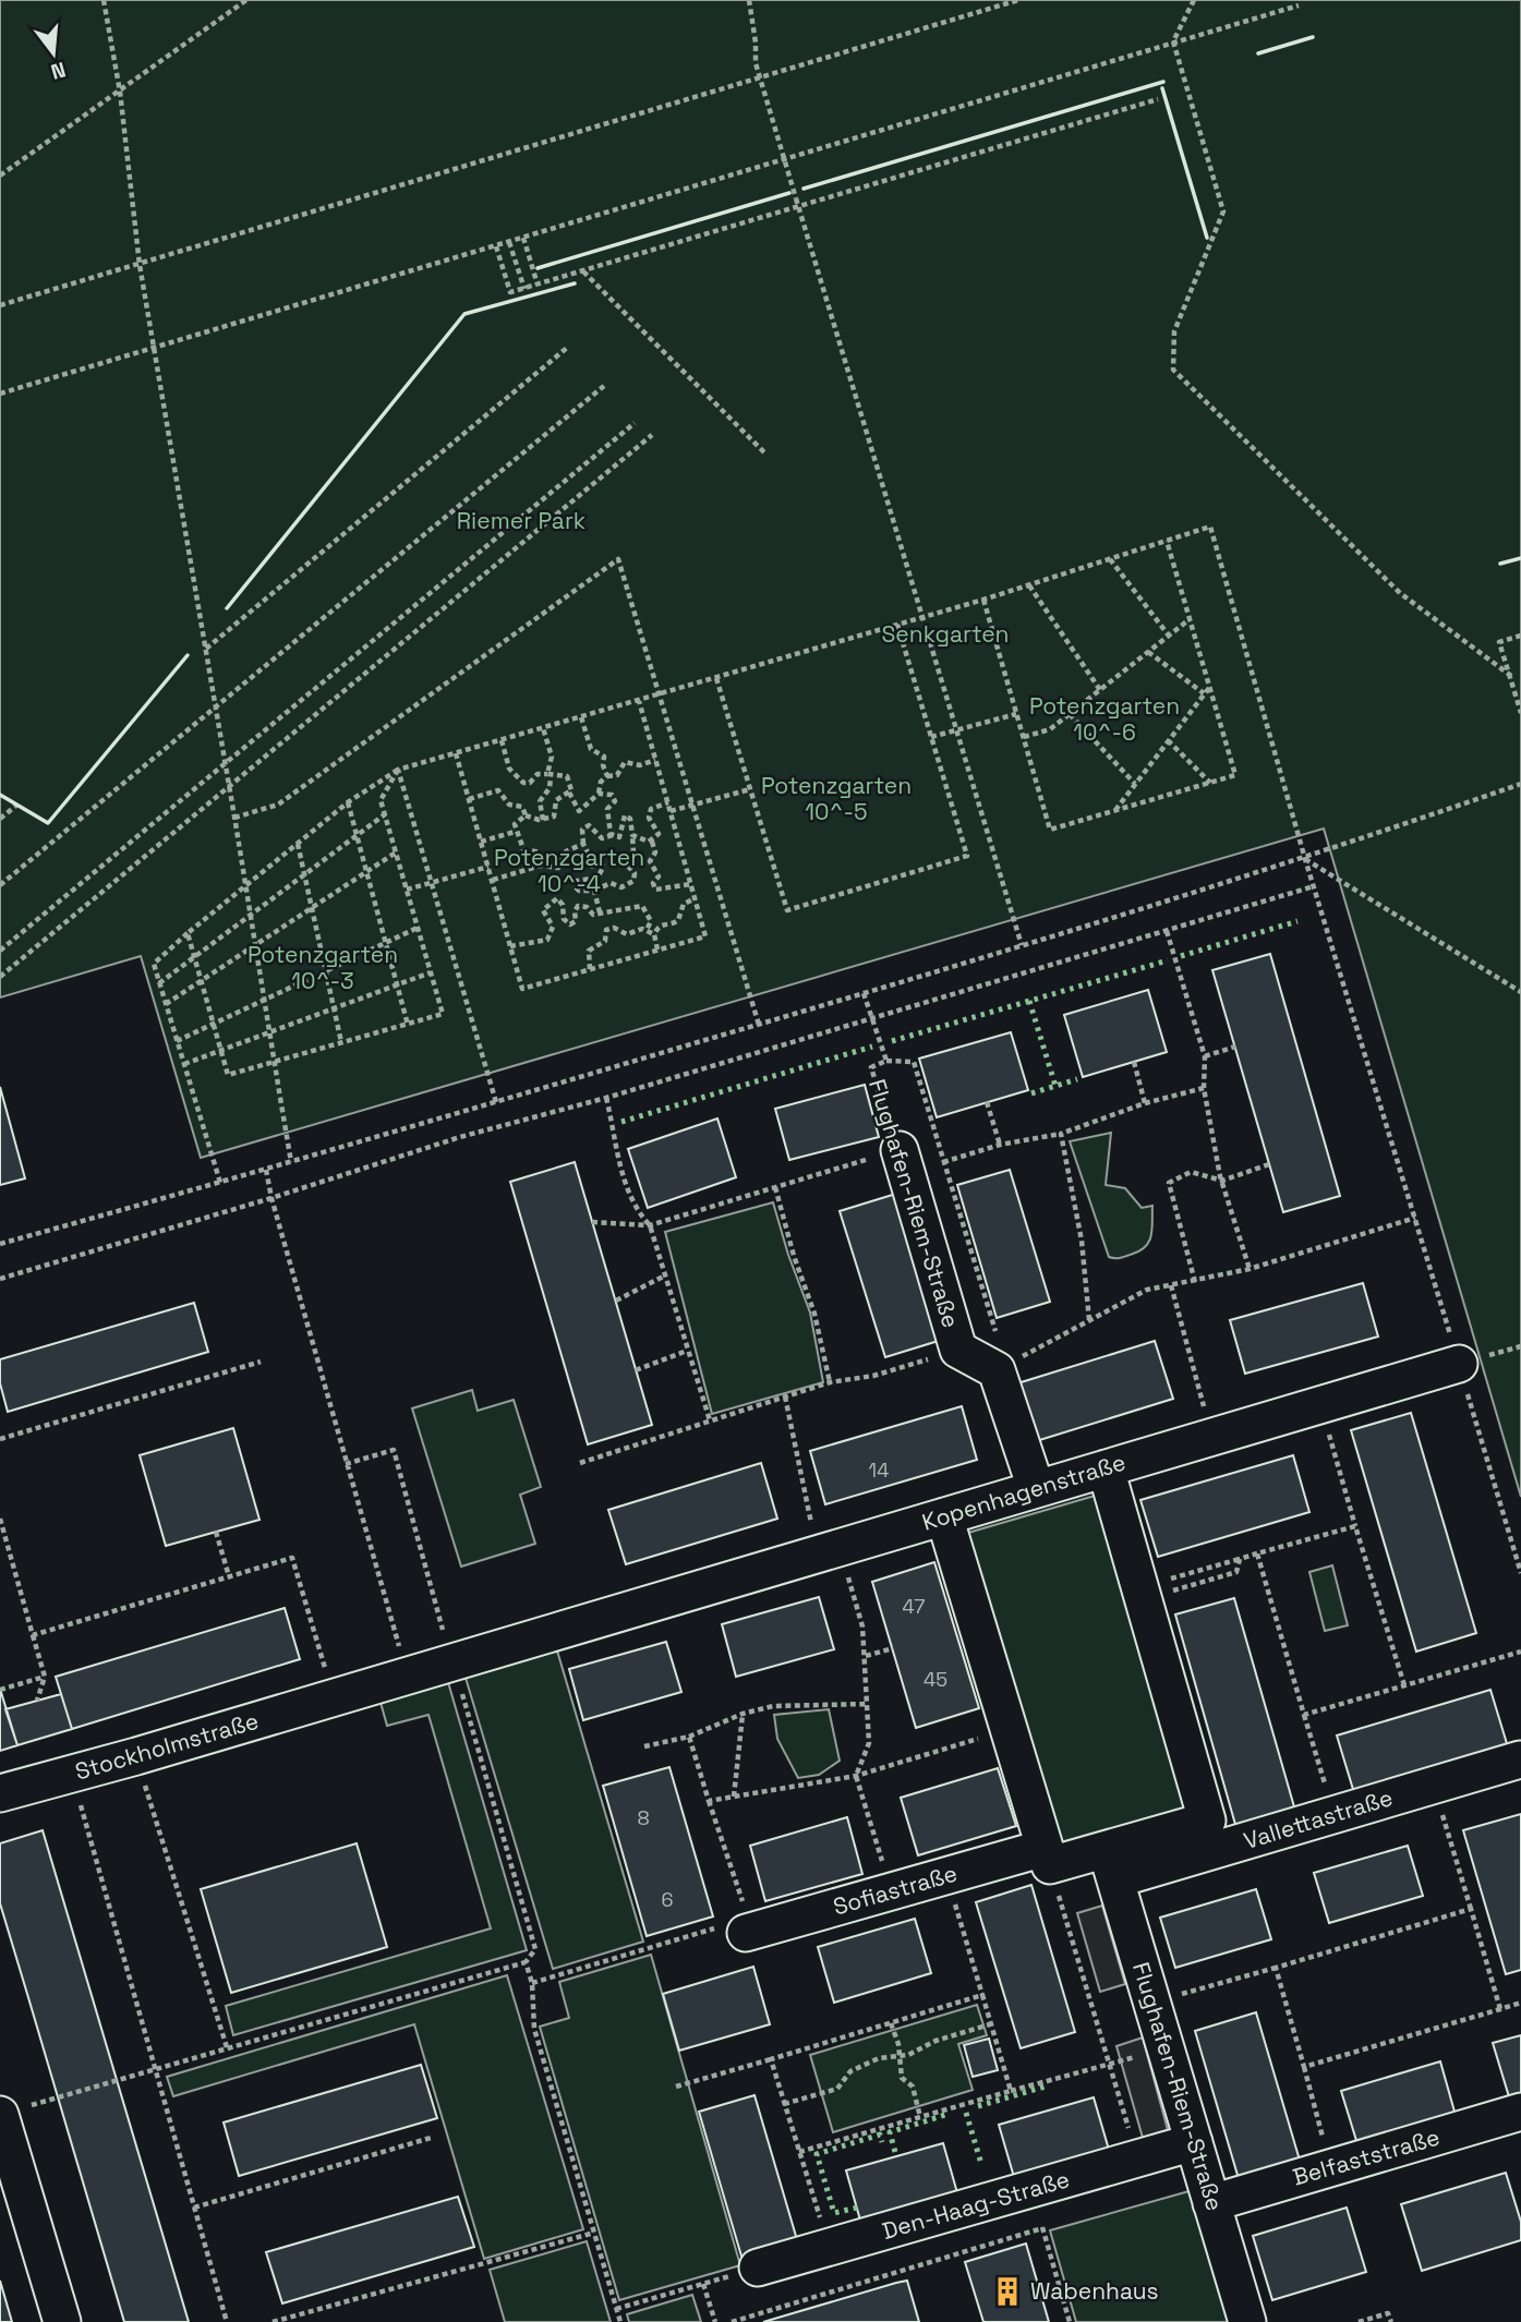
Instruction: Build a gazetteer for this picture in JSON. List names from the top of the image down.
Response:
{
  "streets": {
    "street": [
      "Flughafen-Riem-Straße",
      "Kopenhagenstraße",
      "Stockholmstraße",
      "Vallettastraße",
      "Sofiastraße",
      "Belfaststraße",
      "Den-Haag-Straße"
    ]
  },
  "crossings": [
    ["Flughafen-Riem-Straße", "Vallettastraße"],
    ["Flughafen-Riem-Straße", "Belfaststraße"],
    ["Flughafen-Riem-Straße", "Den-Haag-Straße"],
    ["Kopenhagenstraße", "Stockholmstraße"]
  ],
  "parks": [
    "Riemer Park",
    "Senkgarten",
    "Potenzgarten 10^-6",
    "Potenzgarten 10^-5",
    "Potenzgarten 10^-4",
    "Potenzgarten 10^-3"
  ],
  "places": {
    "building": ["Wabenhaus"]
  },
  "house_numbers": [
    "14",
    "47",
    "45",
    "8",
    "6"
  ],
  "north": "bottom"
}
